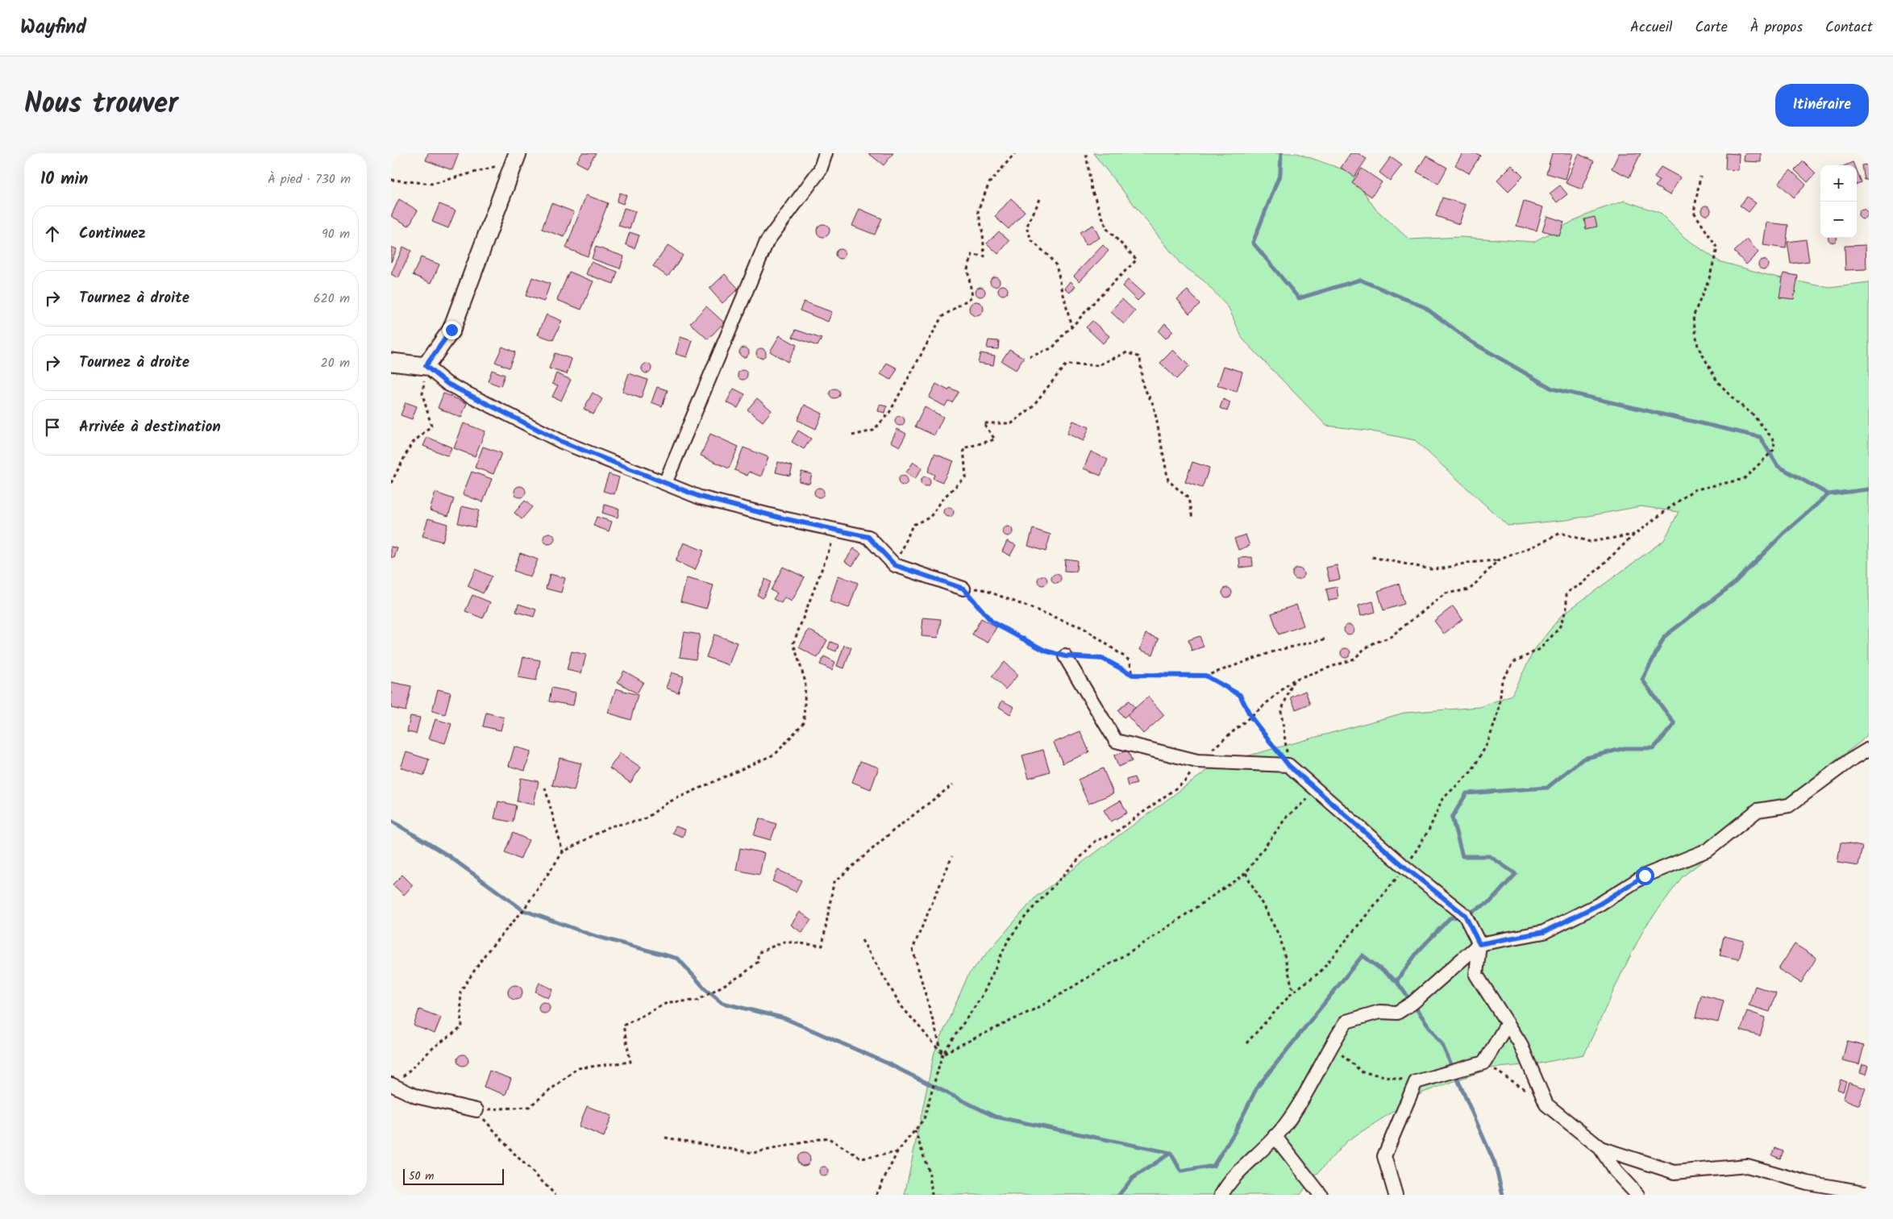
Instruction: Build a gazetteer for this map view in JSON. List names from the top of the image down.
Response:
{
  "scale_bar": "50 m",
  "page": {
    "header": "Wayfind",
    "nav": [
      "Accueil",
      "Carte",
      "À propos",
      "Contact"
    ],
    "title": "Nous trouver",
    "buttons": "Itinéraire",
    "heading": ["10 min", "À pied · 730 m"],
    "map_buttons": ["+", "−"],
    "list": [
      ["Continuez", "90 m"],
      ["Tournez à droite", "620 m"],
      ["Tournez à droite", "20 m"],
      "Arrivée à destination"
    ],
    "scale": "50 m"
  }
}
